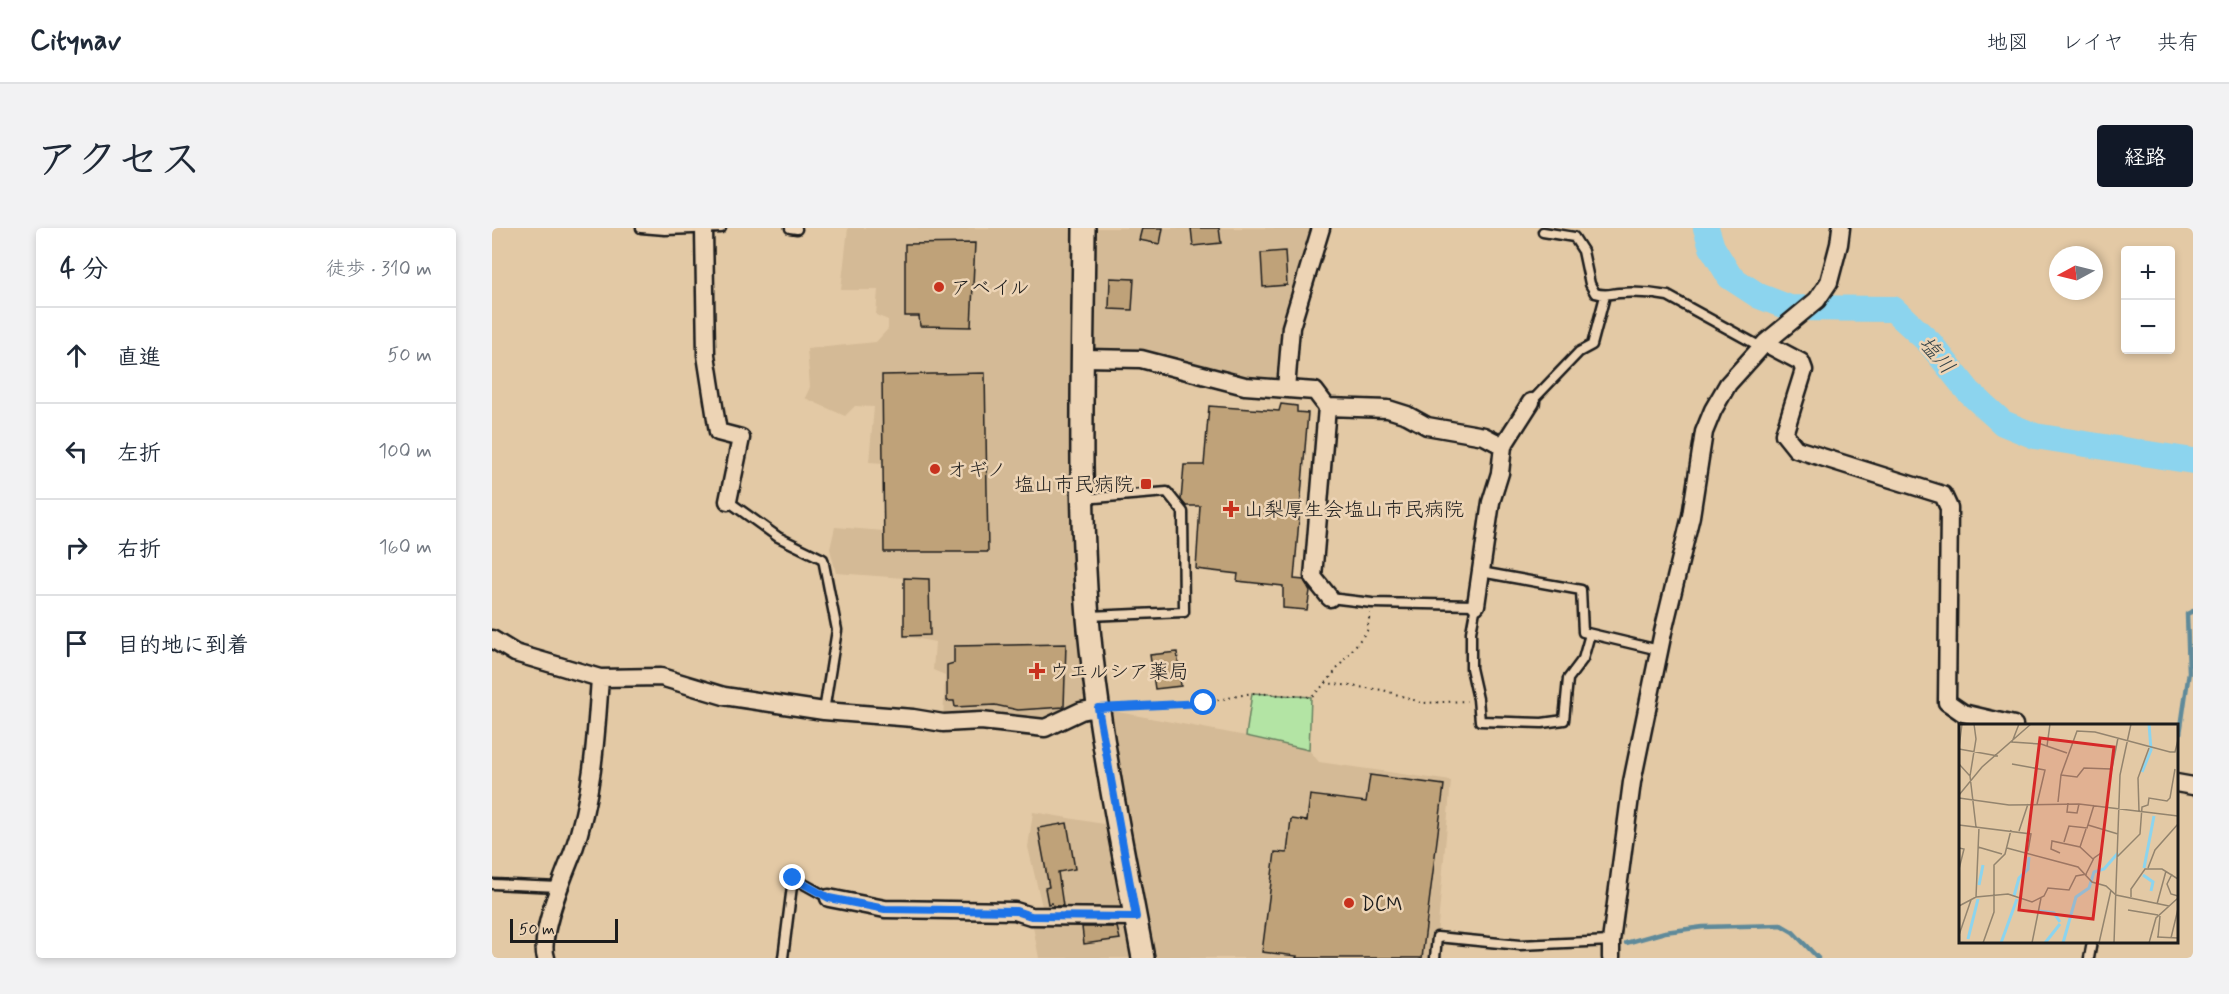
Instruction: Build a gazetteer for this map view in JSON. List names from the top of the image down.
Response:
{
  "water": ["塩川"],
  "places": {
    "other": ["アベイル", "オギノ", "DCM"],
    "transit": ["塩山市民病院"],
    "health": ["山梨厚生会塩山市民病院", "ウエルシア薬局"]
  },
  "scale_bar": "50 m",
  "north": "left",
  "page": {
    "header": "Citynav",
    "nav": ["地図", "レイヤ", "共有"],
    "title": "アクセス",
    "buttons": "経路",
    "heading": ["4 分", "徒歩 · 310 m"],
    "map_buttons": ["+", "−"],
    "list": [
      ["直進", "50 m"],
      ["左折", "100 m"],
      ["右折", "160 m"],
      "目的地に到着"
    ],
    "scale": "50 m"
  }
}
